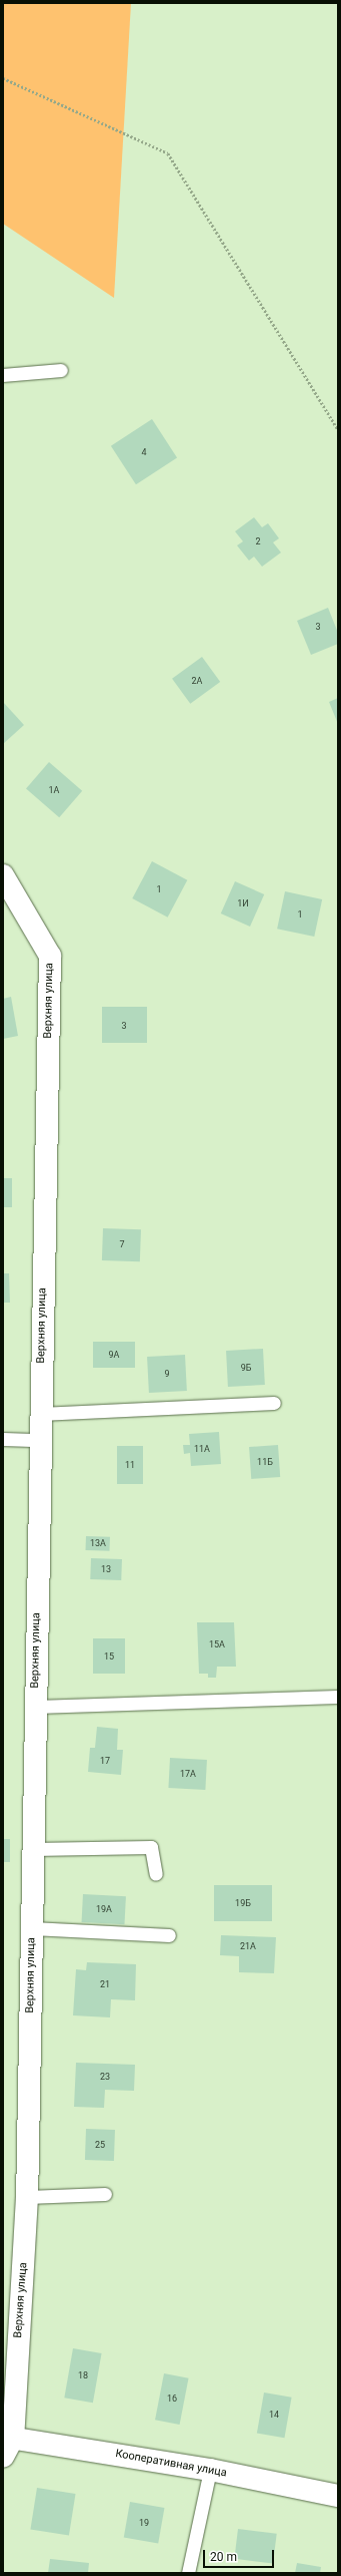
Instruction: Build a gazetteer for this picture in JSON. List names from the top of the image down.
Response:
{
  "streets": {
    "street": ["Верхняя улица", "Кооперативная улица"]
  },
  "crossings": [
    ["Верхняя улица", "Кооперативная улица"]
  ],
  "house_numbers": [
    "4",
    "2",
    "3",
    "2А",
    "1А",
    "1",
    "1И",
    "1",
    "3",
    "7",
    "9А",
    "9Б",
    "9",
    "11А",
    "11Б",
    "11",
    "13А",
    "13",
    "15А",
    "15",
    "17",
    "17А",
    "19Б",
    "19А",
    "21А",
    "21",
    "23",
    "25",
    "18",
    "16",
    "14",
    "19"
  ],
  "scale_bar": "20 m"
}
